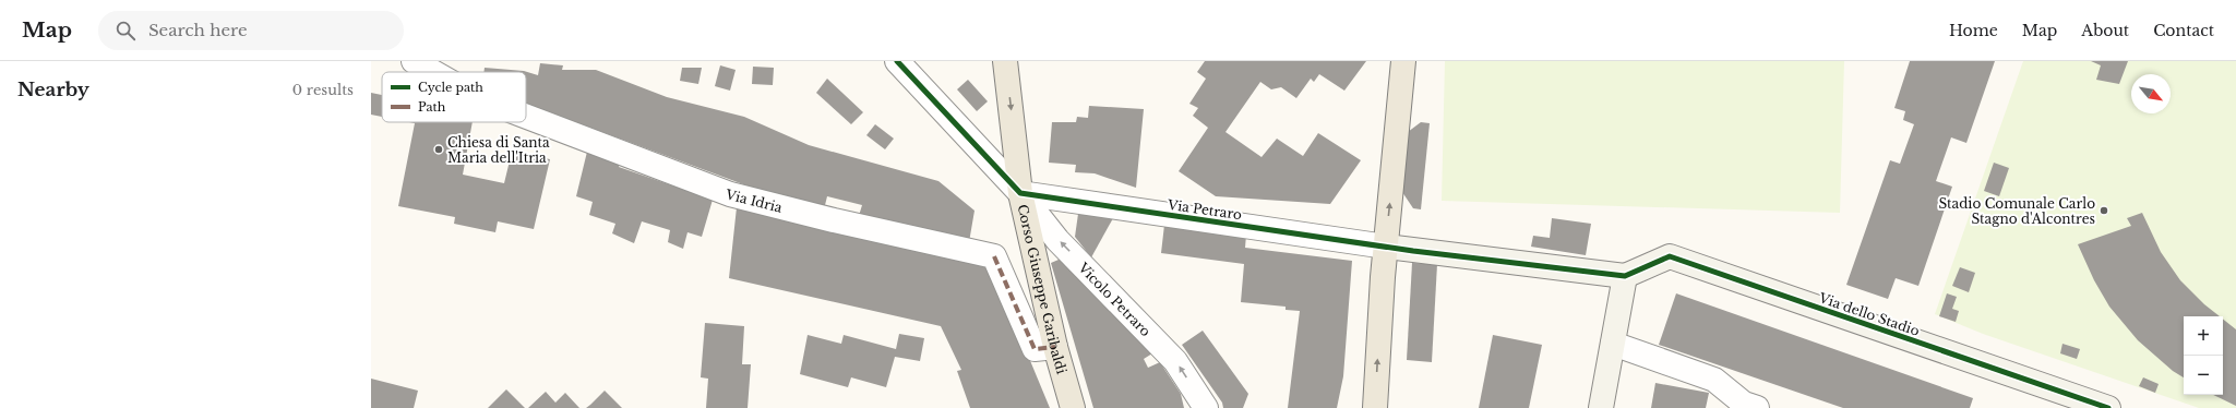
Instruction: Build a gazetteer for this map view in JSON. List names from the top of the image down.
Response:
{
  "streets": {
    "main road": ["Corso Giuseppe Garibaldi"],
    "street": [
      "Via Idria",
      "Via Petraro",
      "Vicolo Petraro",
      "Via dello Stadio"
    ]
  },
  "crossings": [
    ["Via Idria", "Corso Giuseppe Garibaldi"],
    ["Via Petraro", "Corso Giuseppe Garibaldi"],
    ["Via Petraro", "Vicolo Petraro"],
    ["Corso Giuseppe Garibaldi", "Vicolo Petraro"]
  ],
  "one_way": ["Vicolo Petraro"],
  "places": ["Chiesa di Santa Maria dell'Itria", "Stadio Comunale Carlo Stagno d'Alcontres"],
  "legend": ["Cycle path", "Path"],
  "north": "bottom right",
  "page": {
    "header": "Map",
    "search": "Search here",
    "nav": [
      "Home",
      "Map",
      "About",
      "Contact"
    ],
    "heading": ["Nearby", "0 results"],
    "map_buttons": ["+", "−"]
  }
}
